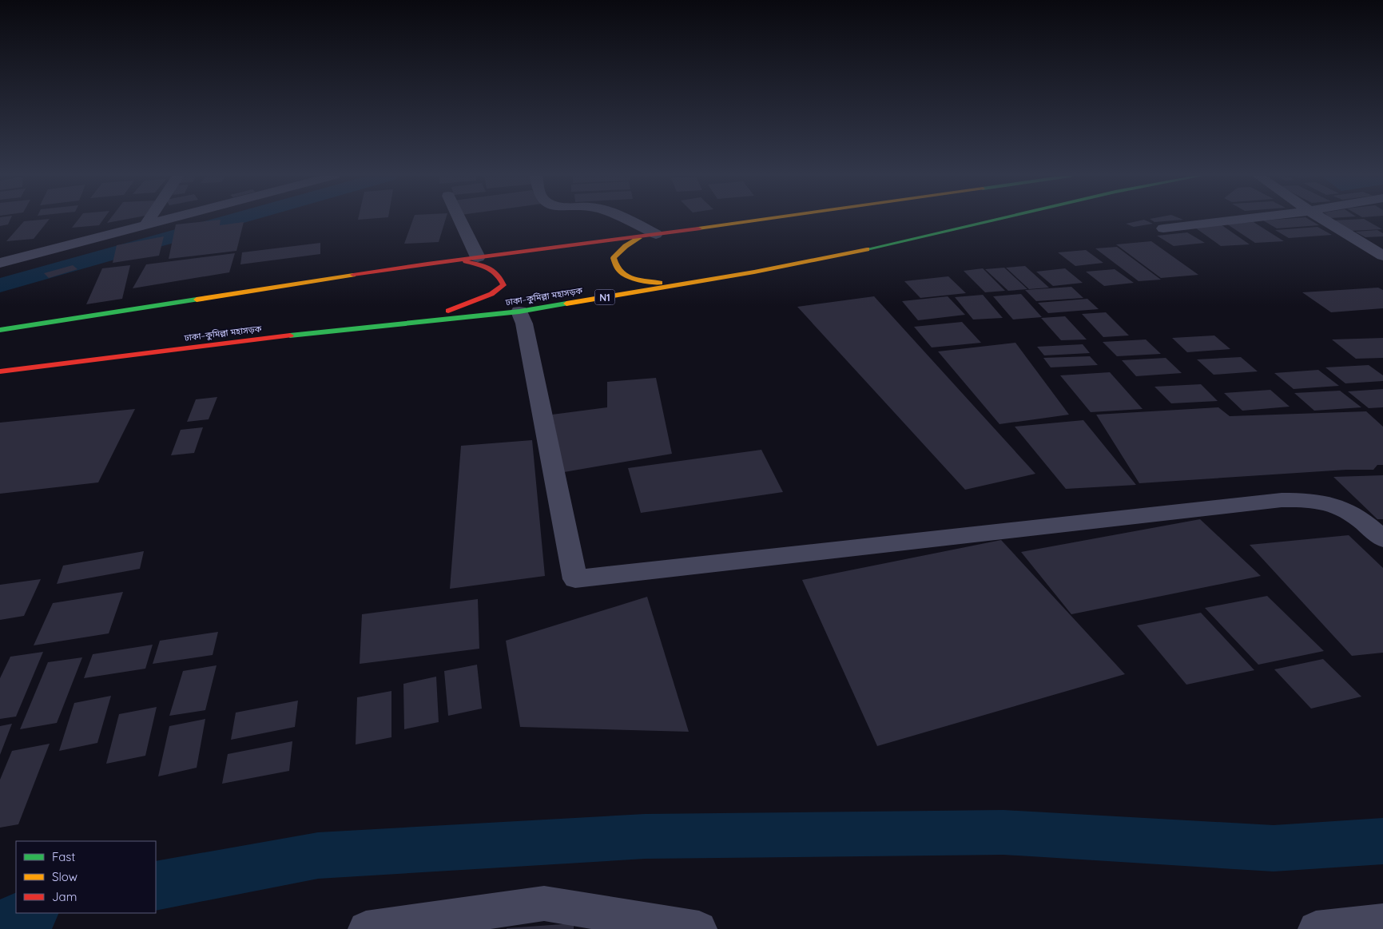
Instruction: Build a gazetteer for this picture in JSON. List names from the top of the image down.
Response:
{
  "streets": {
    "highway": ["ঢাকা–কুমিল্লা মহাসড়ক", "N1"]
  },
  "legend": ["Fast", "Slow", "Jam"]
}
